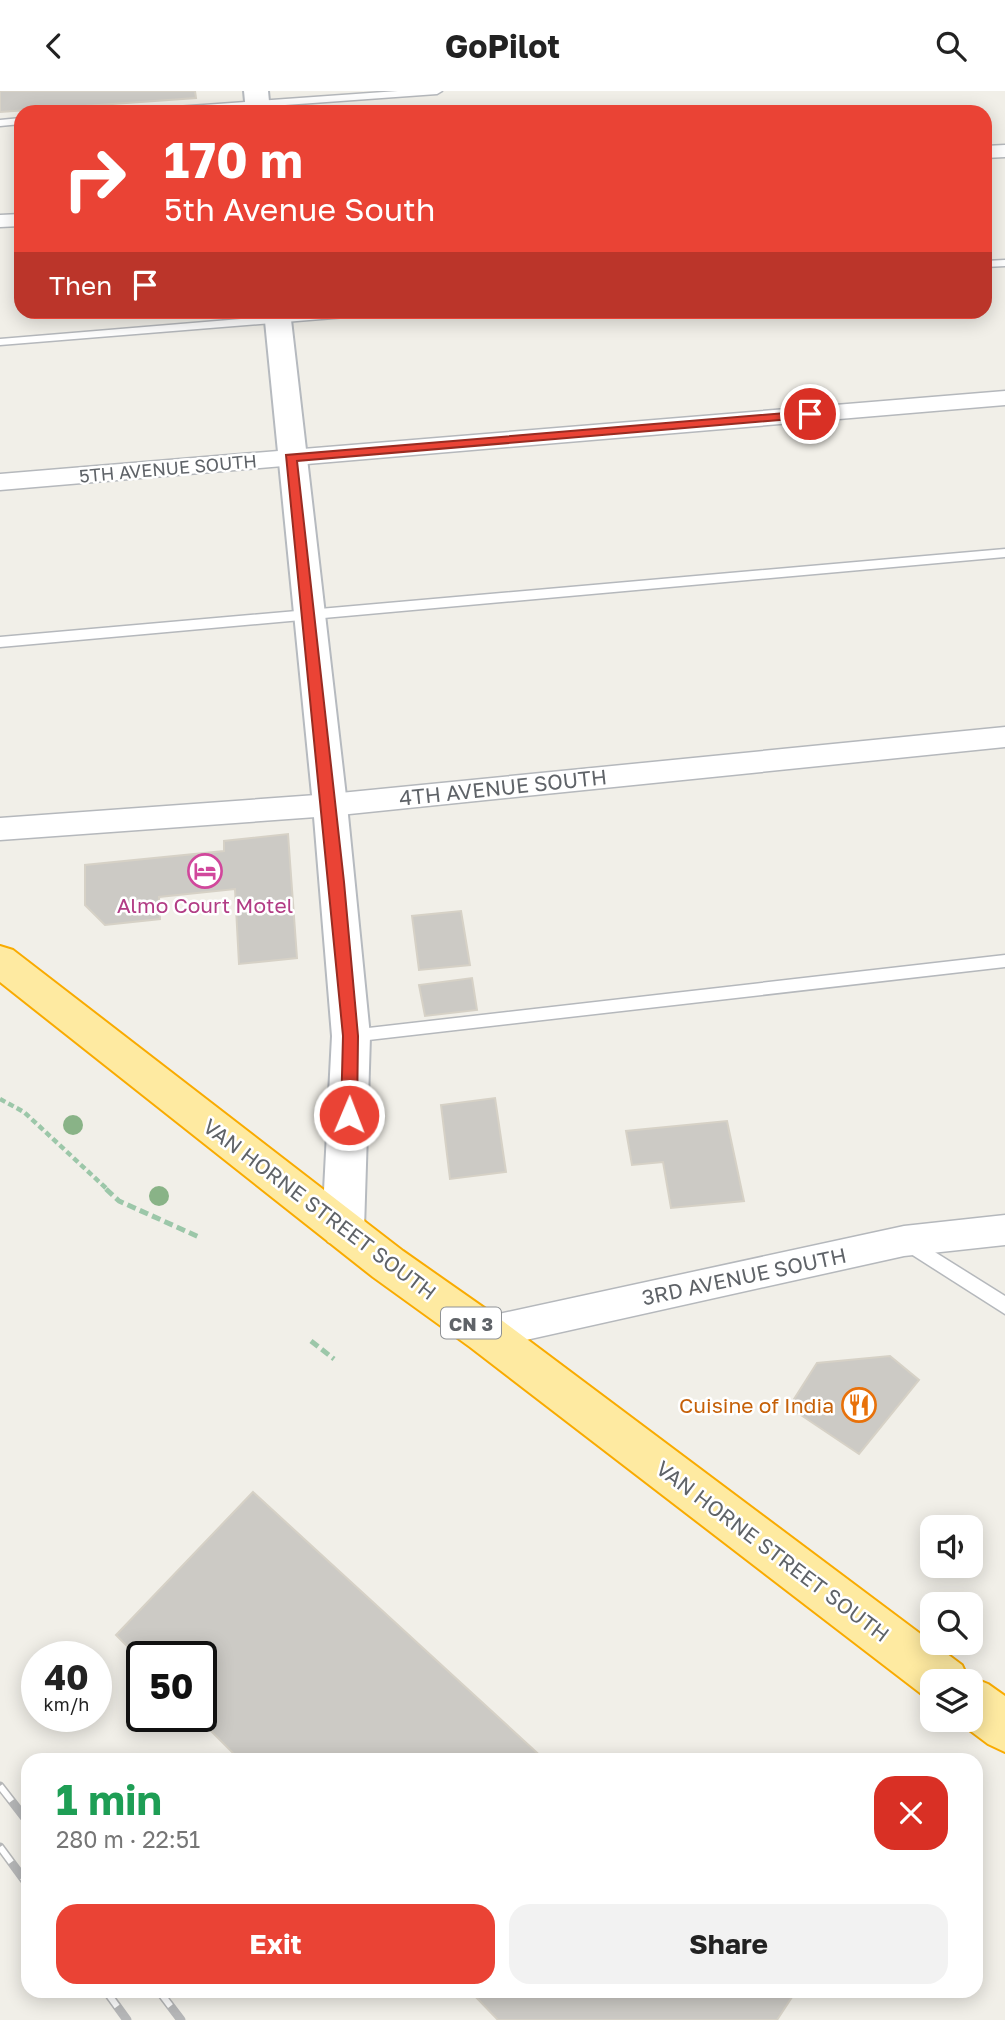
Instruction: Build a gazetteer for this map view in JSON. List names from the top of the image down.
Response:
{
  "streets": {
    "highway": ["VAN HORNE STREET SOUTH", "CN 3"],
    "street": ["5TH AVENUE SOUTH", "4TH AVENUE SOUTH", "3RD AVENUE SOUTH"]
  },
  "crossings": [
    ["VAN HORNE STREET SOUTH", "3RD AVENUE SOUTH"]
  ],
  "places": {
    "hotel": ["Almo Court Motel"],
    "restaurant": ["Cuisine of India"]
  },
  "page": {
    "header": "GoPilot",
    "turn": ["170 m", "5th Avenue South"],
    "then": "Then",
    "speed": "40 km/h",
    "limit": "50",
    "heading": ["1 min", "280 m · 22:51"],
    "buttons": ["Exit", "Share"]
  }
}
